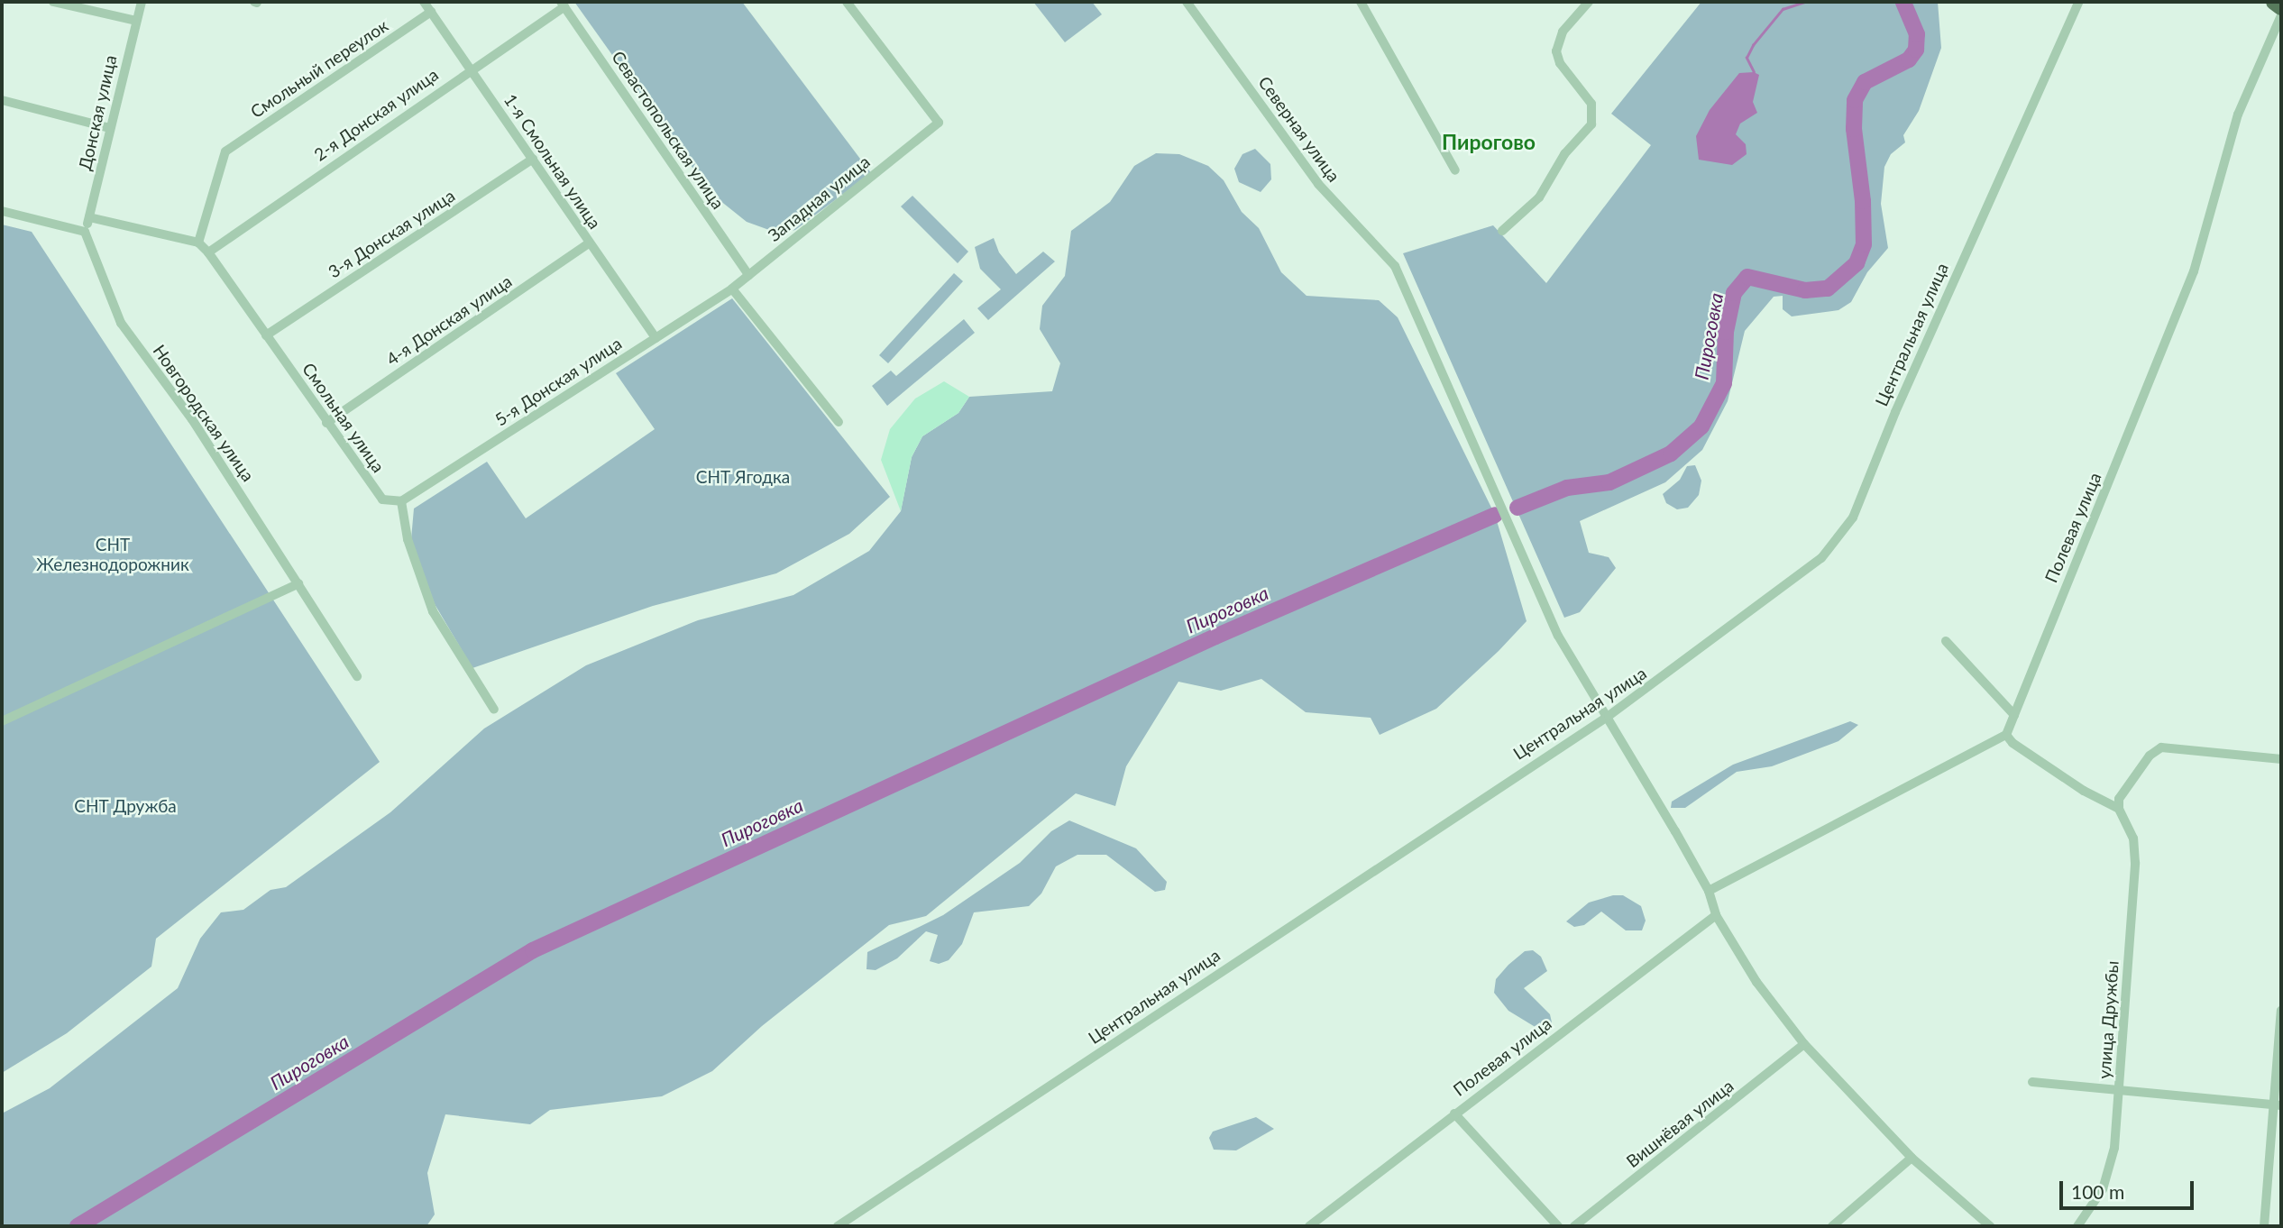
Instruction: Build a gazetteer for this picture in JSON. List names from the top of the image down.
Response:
{
  "streets": {
    "street": [
      "Смольный переулок",
      "Донская улица",
      "2-я Донская улица",
      "Северная улица",
      "Севастопольская улица",
      "1-я Смольная улица",
      "Западная улица",
      "3-я Донская улица",
      "4-я Донская улица",
      "Центральная улица",
      "5-я Донская улица",
      "Новгородская улица",
      "Смольная улица",
      "Полевая улица",
      "улица Дружбы",
      "Вишнёвая улица"
    ]
  },
  "crossings": [
    ["Смольный переулок", "1-я Смольная улица"],
    ["Смольный переулок", "Смольная улица"],
    ["Донская улица", "Новгородская улица"],
    ["Донская улица", "Смольная улица"],
    ["2-я Донская улица", "Севастопольская улица"],
    ["2-я Донская улица", "1-я Смольная улица"],
    ["2-я Донская улица", "Смольная улица"],
    ["Северная улица", "Центральная улица"],
    ["Севастопольская улица", "Западная улица"],
    ["1-я Смольная улица", "3-я Донская улица"],
    ["1-я Смольная улица", "4-я Донская улица"],
    ["1-я Смольная улица", "5-я Донская улица"],
    ["Западная улица", "5-я Донская улица"],
    ["3-я Донская улица", "Смольная улица"],
    ["4-я Донская улица", "Смольная улица"],
    ["5-я Донская улица", "Смольная улица"]
  ],
  "districts": ["Пирогово"],
  "water": ["Пироговка"],
  "parks": ["СНТ Ягодка", "СНТ Железнодорожник", "СНТ Дружба"],
  "scale_bar": "100 m"
}
